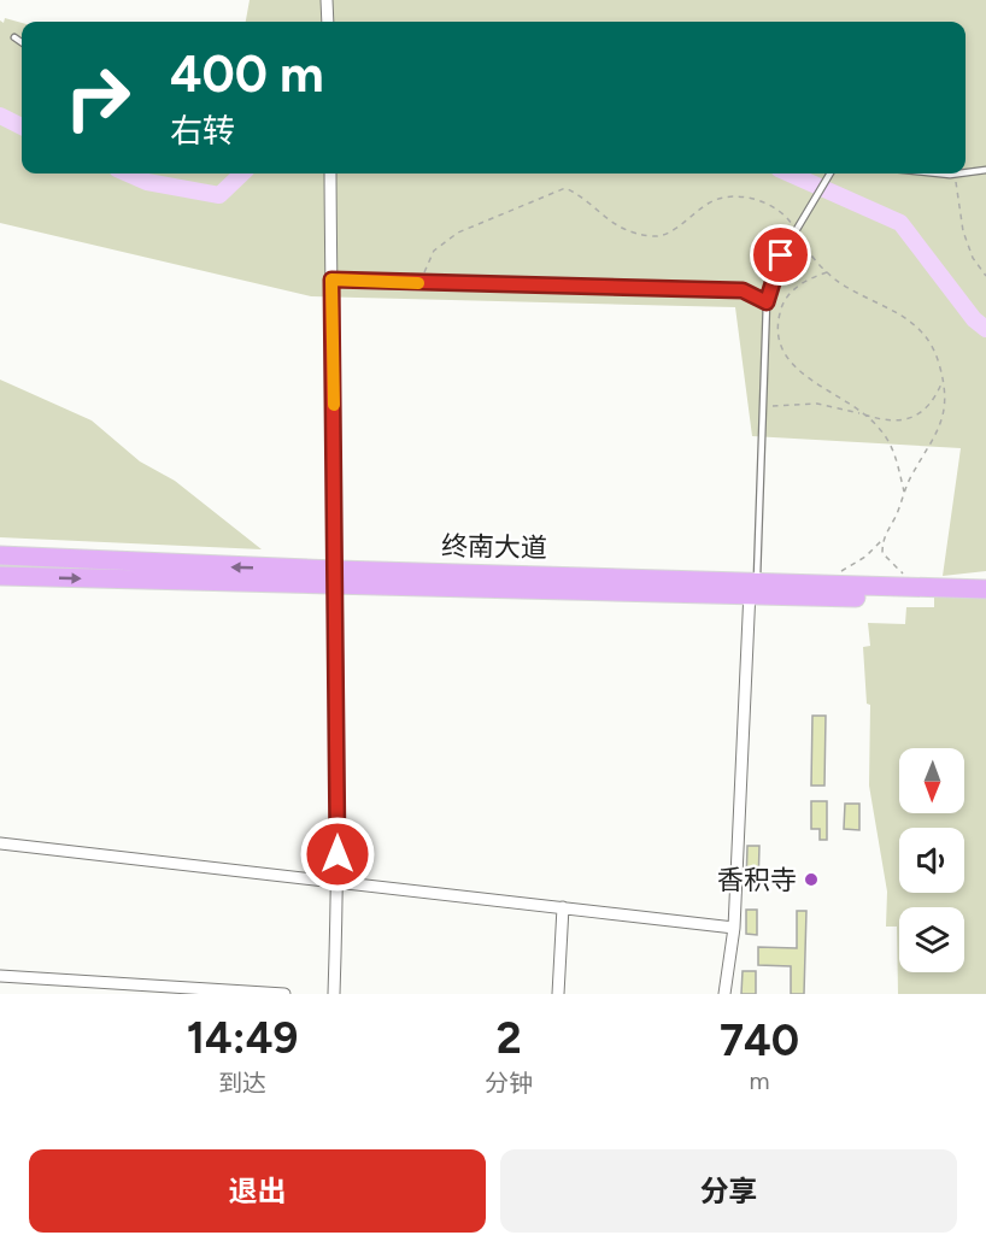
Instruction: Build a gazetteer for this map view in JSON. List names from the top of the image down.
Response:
{
  "streets": {
    "highway": ["终南大道"]
  },
  "places": ["香积寺"],
  "north": "bottom",
  "page": {
    "turn": ["400 m", "右转"],
    "eta": [
      "14:49",
      "到达",
      "2",
      "分钟",
      "740",
      "m"
    ],
    "buttons": ["退出", "分享"]
  }
}
